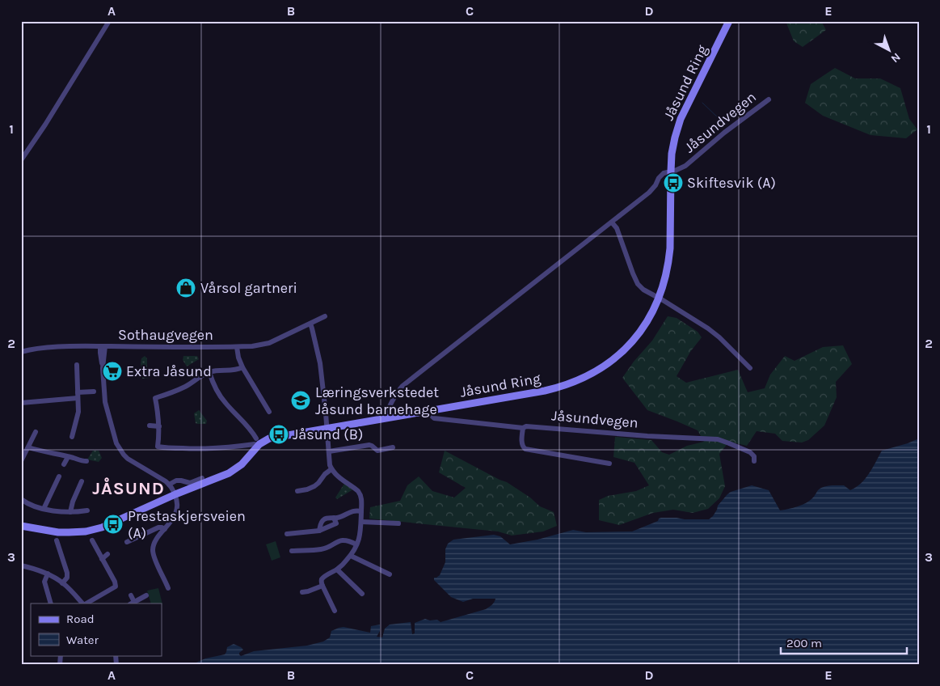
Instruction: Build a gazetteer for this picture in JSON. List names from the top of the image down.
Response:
{
  "streets": {
    "main road": ["Jåsund Ring"],
    "street": ["Jåsundvegen", "Sothaugvegen"]
  },
  "crossings": [
    ["Jåsund Ring", "Jåsundvegen"]
  ],
  "districts": ["JÅSUND"],
  "places": {
    "bus stop": ["Skiftesvik (A)", "Jåsund (B)", "Prestaskjersveien (A)"],
    "shop": ["Vårsol gartneri"],
    "supermarket": ["Extra Jåsund"],
    "school or university": ["Læringsverkstedet Jåsund barnehage"]
  },
  "legend": ["Road", "Water"],
  "scale_bar": "200 m",
  "north": "bottom right",
  "grid": {
    "columns": [
      "A",
      "B",
      "C",
      "D",
      "E"
    ],
    "rows": ["1", "2", "3"]
  }
}
